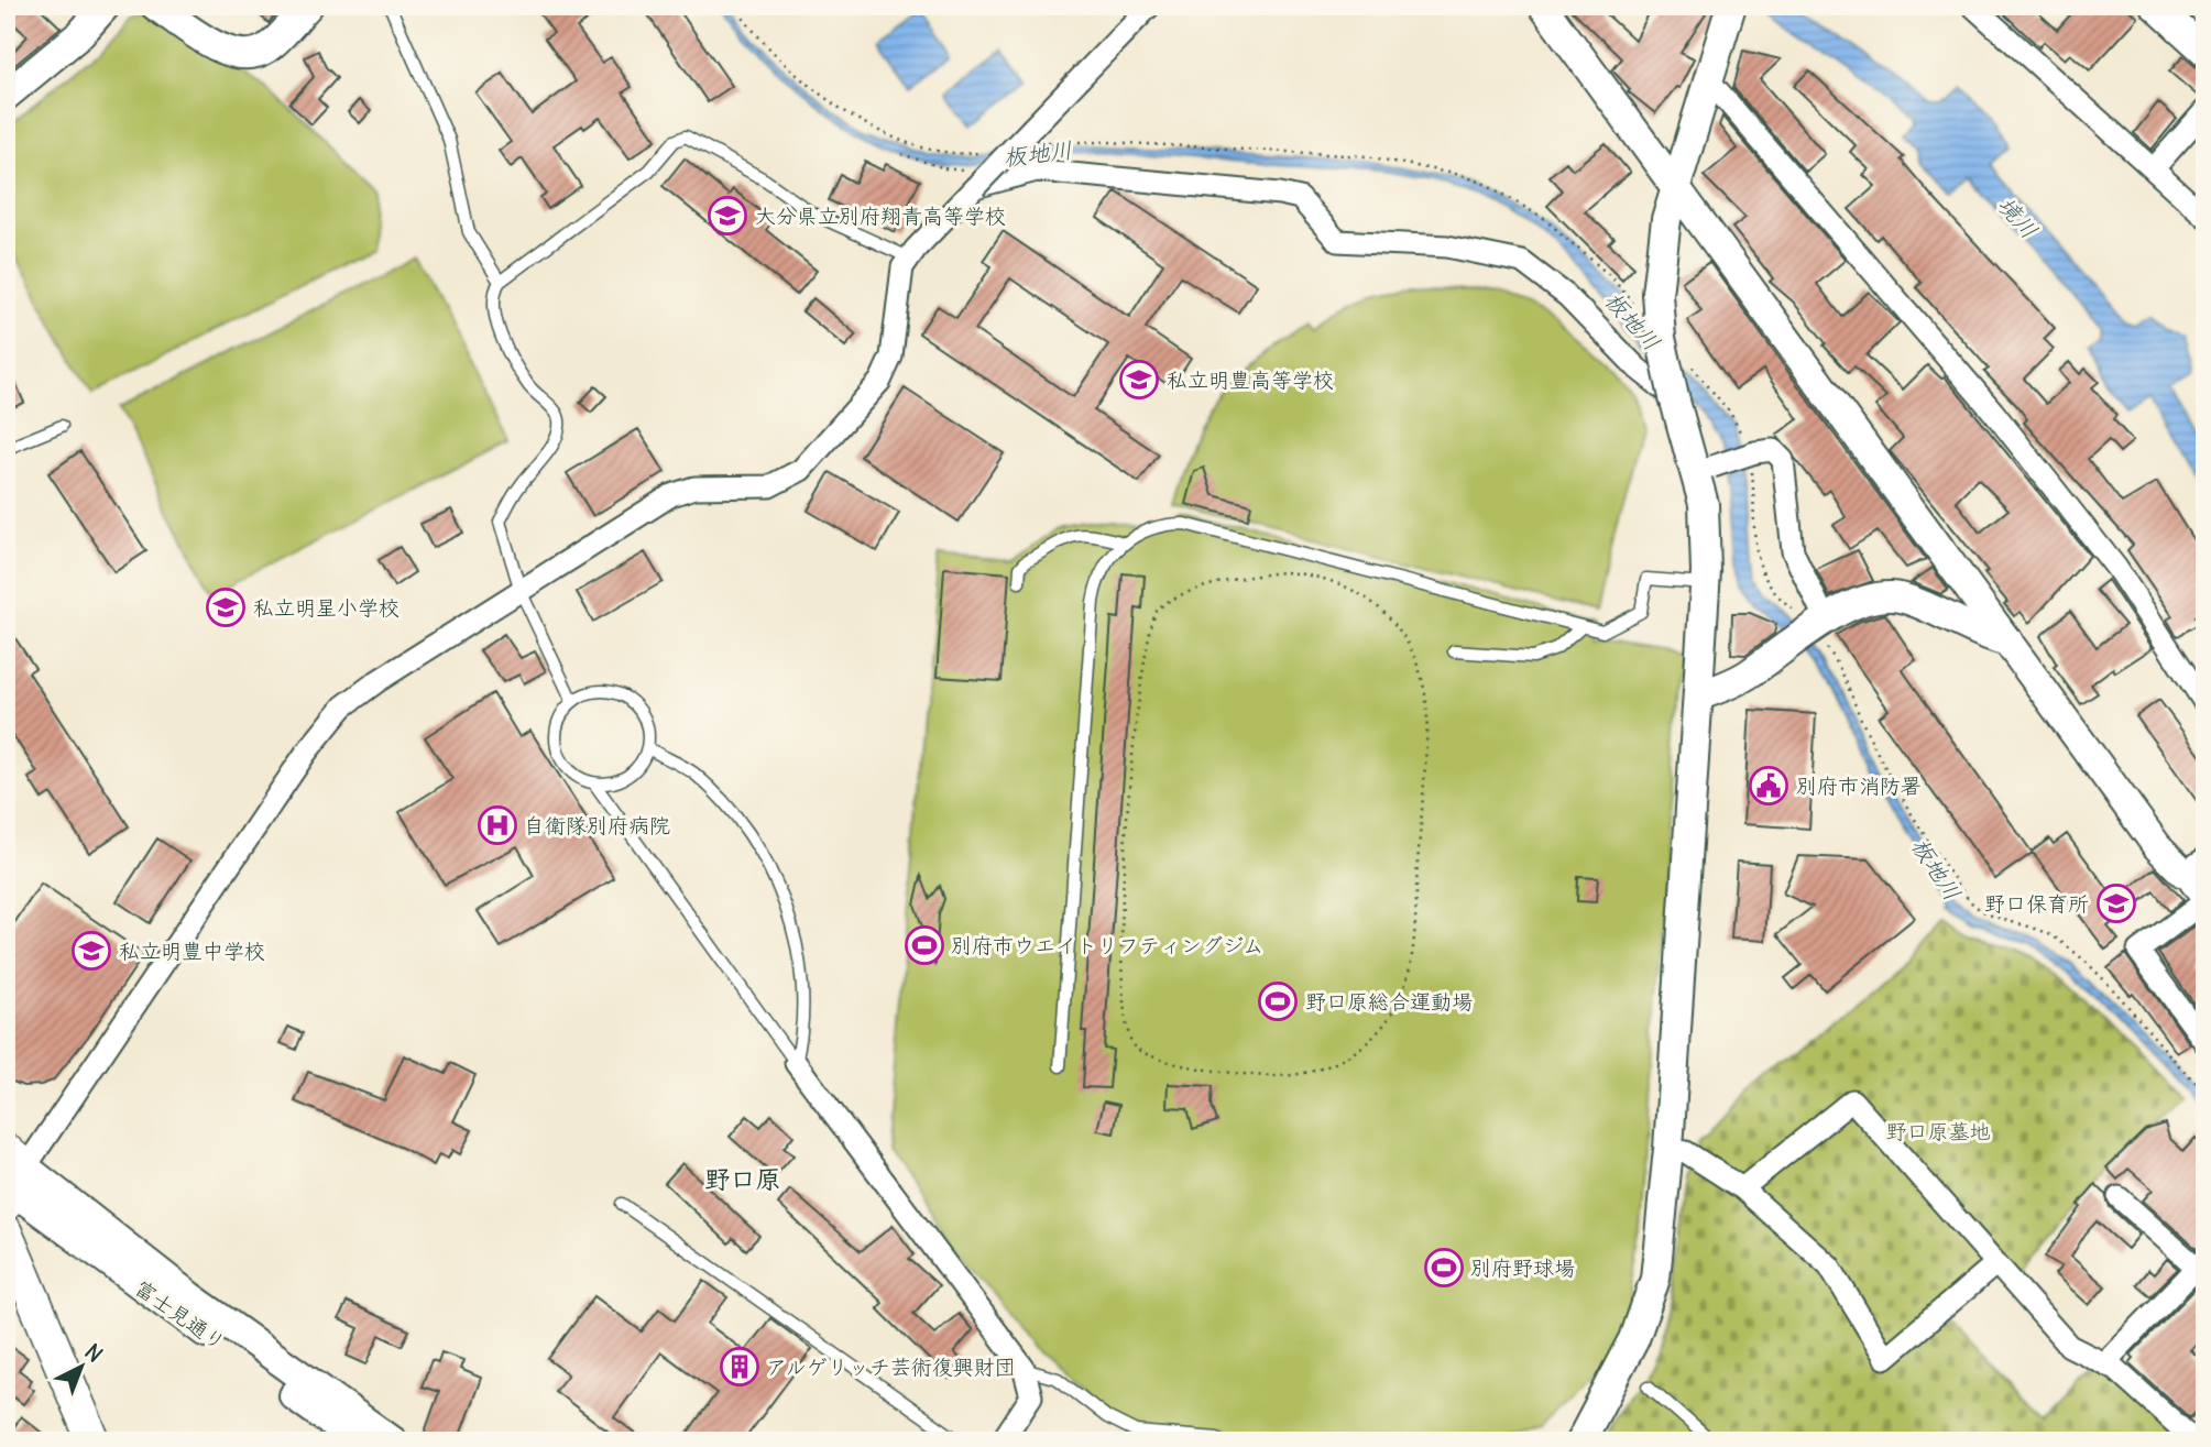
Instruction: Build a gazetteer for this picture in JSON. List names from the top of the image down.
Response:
{
  "streets": {
    "street": ["富士見通り"]
  },
  "districts": ["野口原"],
  "water": ["板地川", "境川"],
  "parks": ["野口原墓地"],
  "places": {
    "school or university": [
      "大分県立別府翔青高等学校",
      "私立明豊高等学校",
      "私立明星小学校",
      "野口保育所",
      "私立明豊中学校"
    ],
    "public building": ["別府市消防署"],
    "hospital": ["自衛隊別府病院"],
    "sports": ["別府市ウエイトリフティングジム", "野口原総合運動場", "別府野球場"],
    "building": ["アルゲリッチ芸術復興財団"]
  },
  "north": "top right"
}
